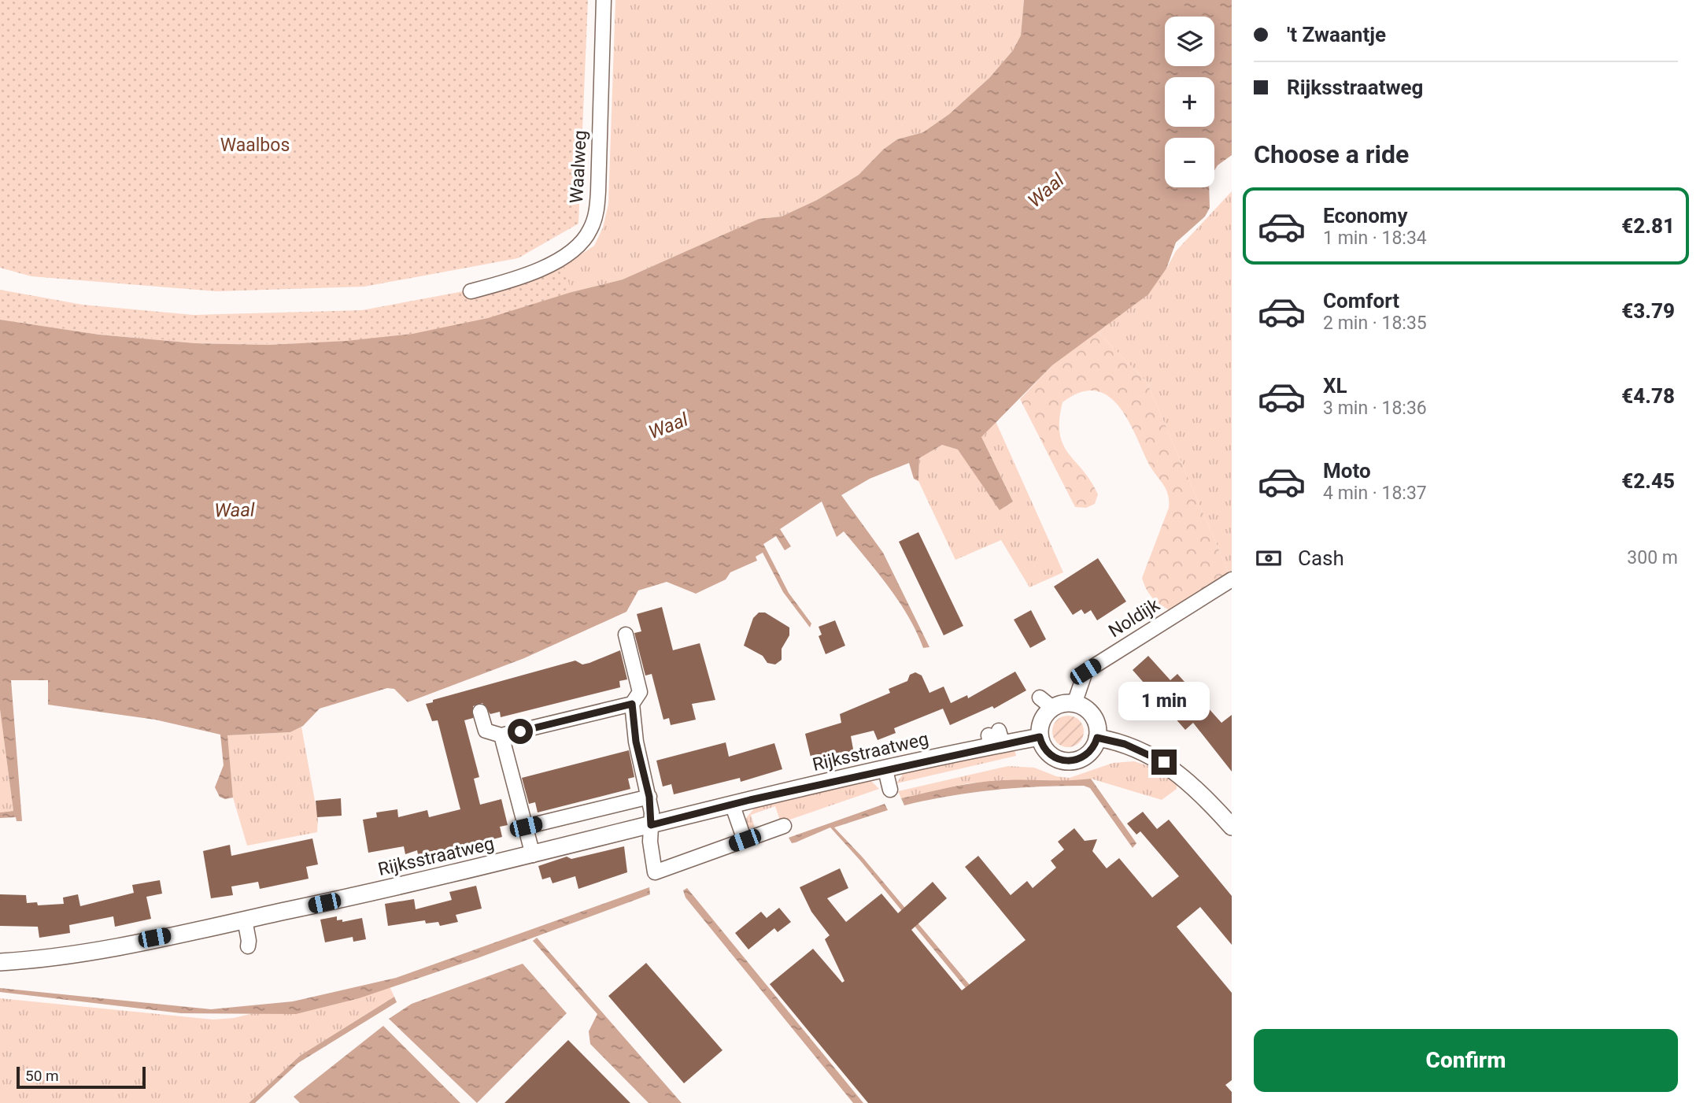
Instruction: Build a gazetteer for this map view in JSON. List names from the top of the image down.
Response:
{
  "streets": {
    "street": ["Waalweg", "Noldijk", "Rijksstraatweg"]
  },
  "crossings": [
    ["Noldijk", "Rijksstraatweg"]
  ],
  "water": ["Waal"],
  "parks": ["Waalbos"],
  "scale_bar": "50 m",
  "page": {
    "banner": ["'t Zwaantje", "Rijksstraatweg"],
    "map_buttons": ["+", "−"],
    "heading": "Choose a ride",
    "list": [
      {
        "name": "Economy",
        "note": "1 min · 18:34",
        "value": "€2.81"
      },
      {
        "name": "Comfort",
        "note": "2 min · 18:35",
        "value": "€3.79"
      },
      {
        "name": "XL",
        "note": "3 min · 18:36",
        "value": "€4.78"
      },
      {
        "name": "Moto",
        "note": "4 min · 18:37",
        "value": "€2.45"
      }
    ],
    "pay": ["Cash", "300 m"],
    "bubble": "1 min",
    "buttons": "Confirm",
    "scale": "50 m"
  }
}
